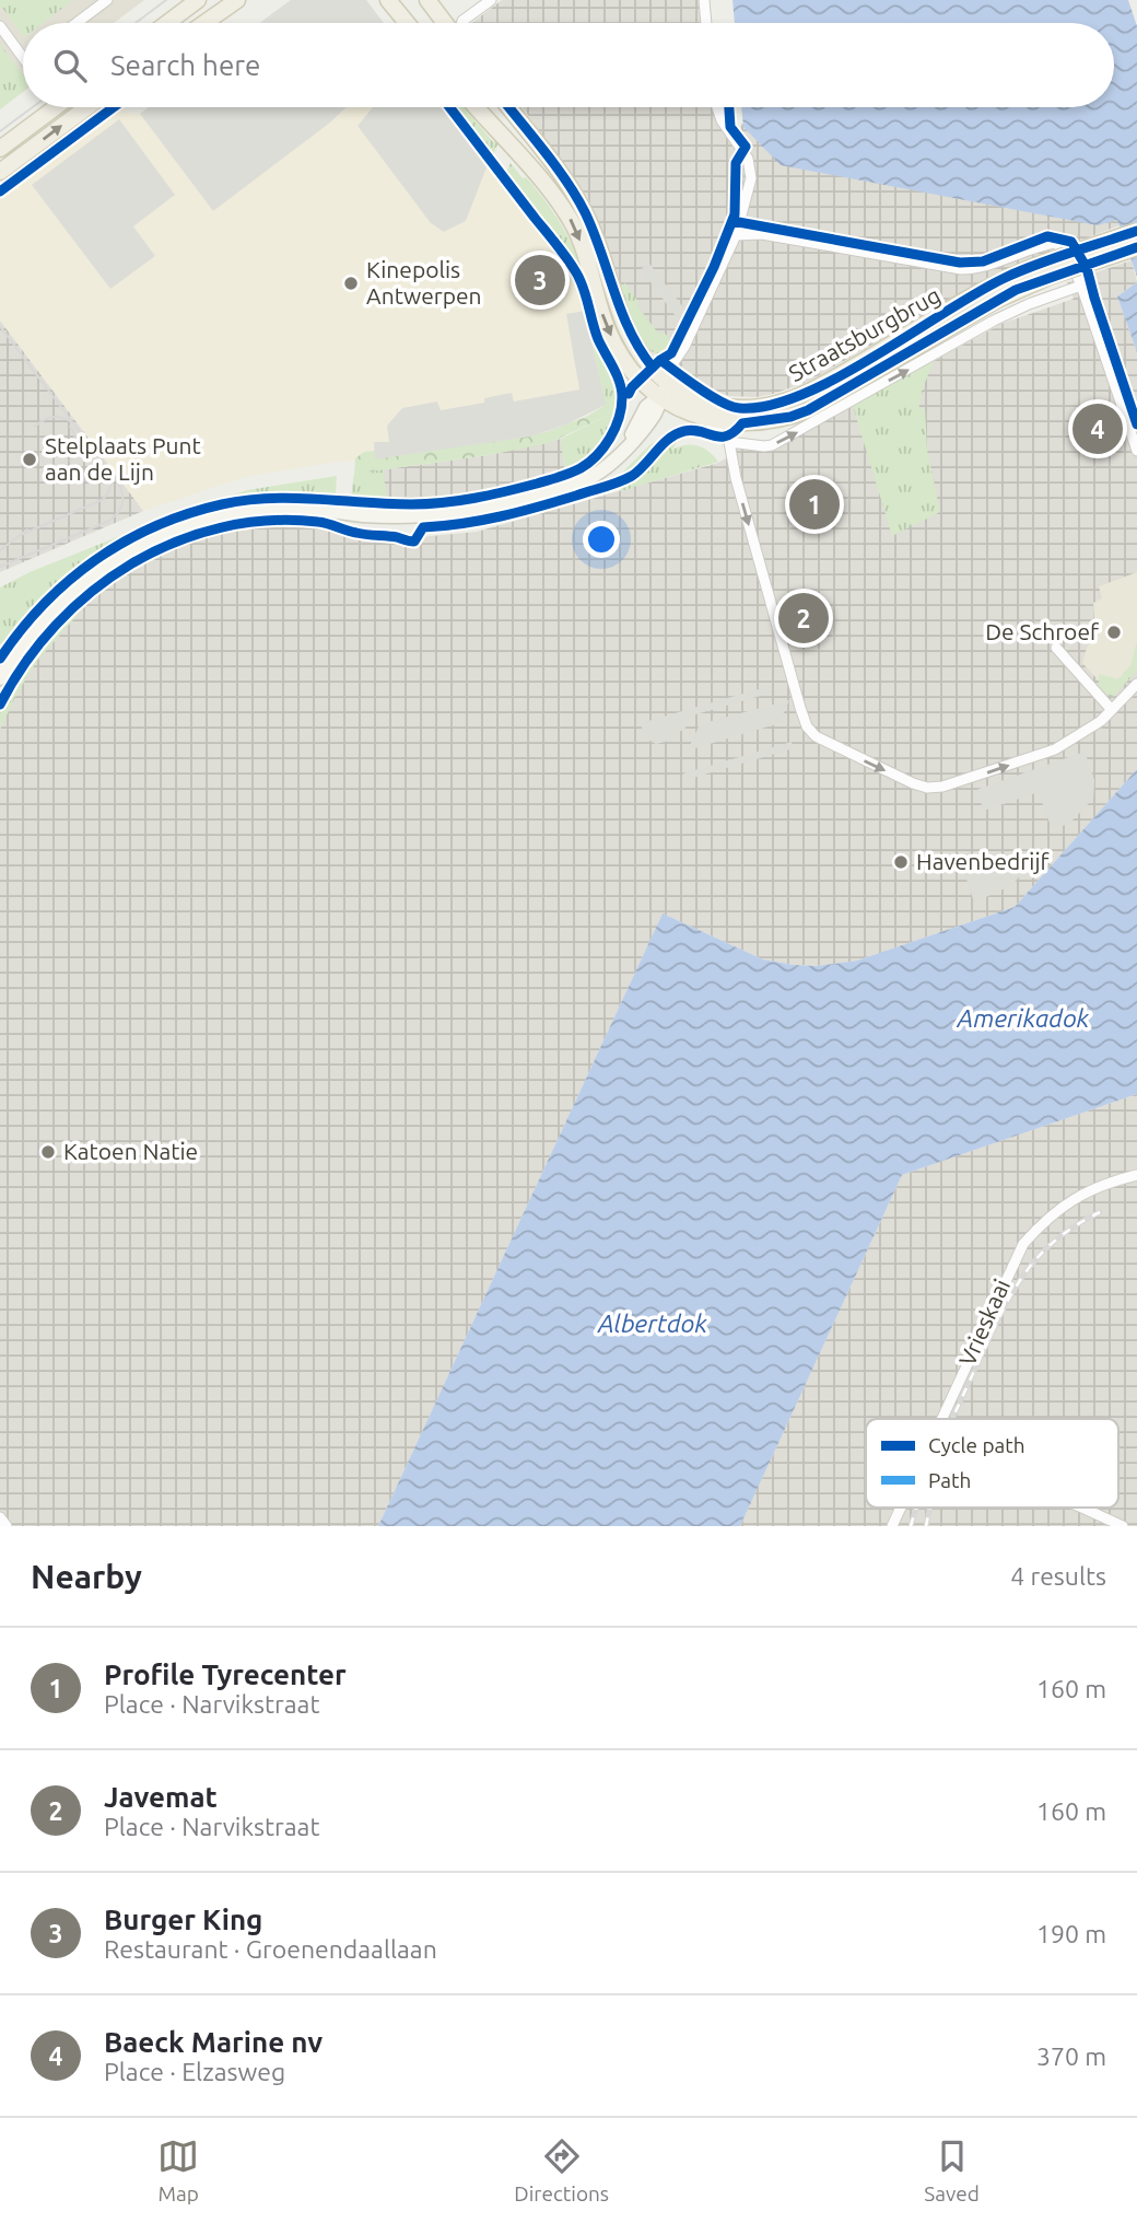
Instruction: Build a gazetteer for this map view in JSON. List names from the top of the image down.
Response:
{
  "streets": {
    "main road": ["Straatsburgbrug"],
    "street": ["Vrieskaai"]
  },
  "water": ["Amerikadok", "Albertdok"],
  "places": [
    "Kinepolis Antwerpen",
    "Stelplaats Punt aan de Lijn",
    "De Schroef",
    "Havenbedrijf",
    "Katoen Natie"
  ],
  "legend": ["Cycle path", "Path"],
  "page": {
    "search": "Search here",
    "pins": [
      "3",
      "4",
      "1",
      "2"
    ],
    "heading": ["Nearby", "4 results"],
    "list": [
      {
        "mark": "1",
        "name": "Profile Tyrecenter",
        "note": "Place · Narvikstraat",
        "value": "160 m"
      },
      {
        "mark": "2",
        "name": "Javemat",
        "note": "Place · Narvikstraat",
        "value": "160 m"
      },
      {
        "mark": "3",
        "name": "Burger King",
        "note": "Restaurant · Groenendaallaan",
        "value": "190 m"
      },
      {
        "mark": "4",
        "name": "Baeck Marine nv",
        "note": "Place · Elzasweg",
        "value": "370 m"
      }
    ],
    "nav": ["Map", "Directions", "Saved"]
  }
}
